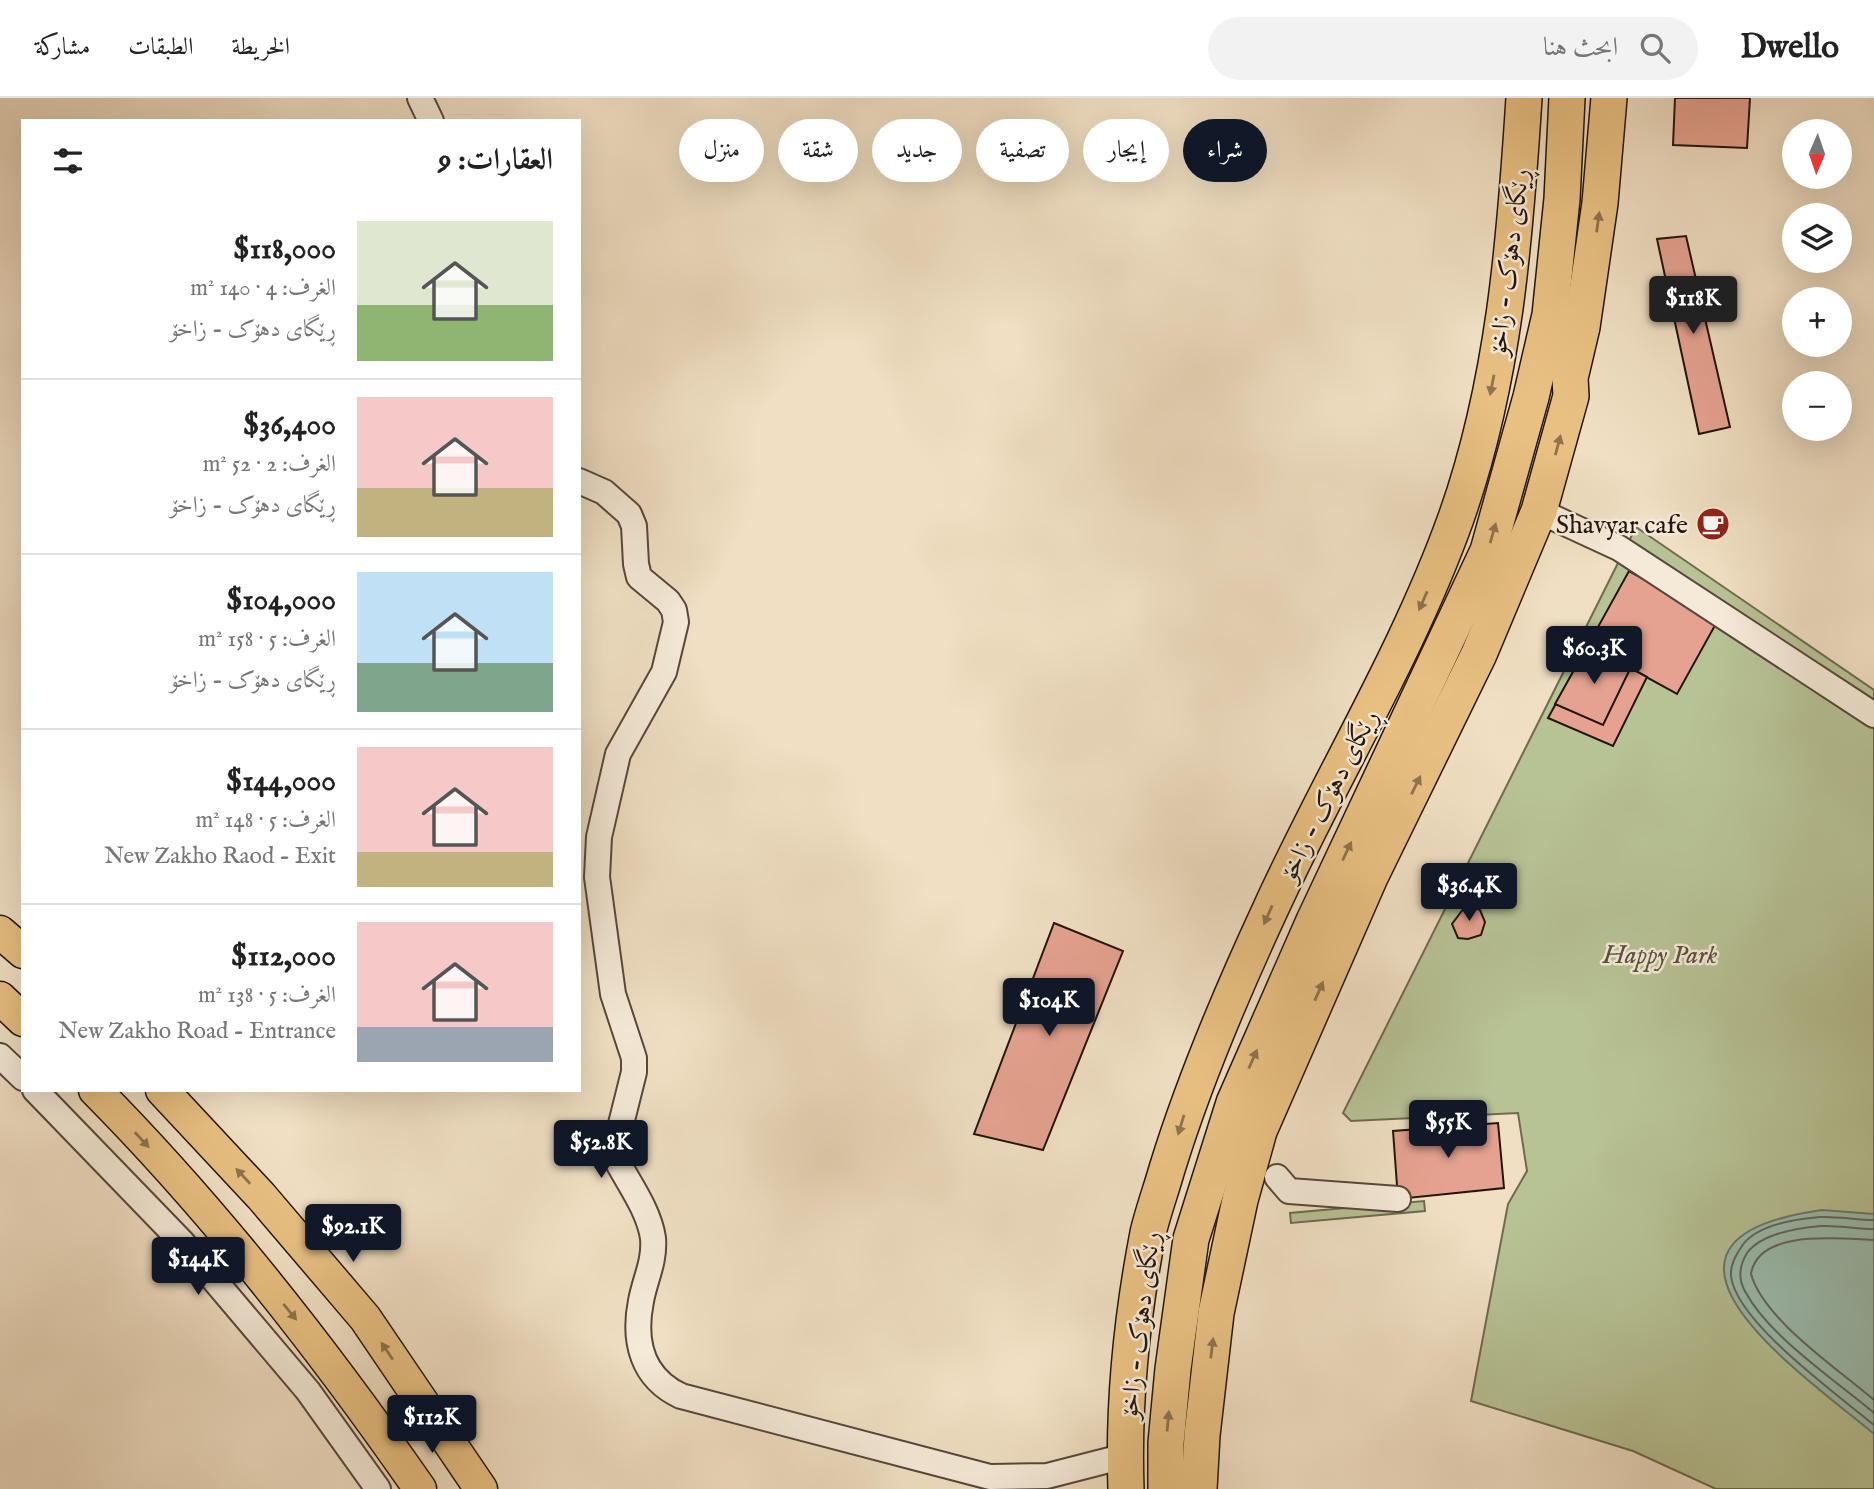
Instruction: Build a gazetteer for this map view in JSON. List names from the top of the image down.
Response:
{
  "streets": {
    "highway": ["ڕێگای دهۆک - زاخۆ"]
  },
  "parks": ["Happy Park"],
  "places": {
    "cafe": ["Shavyar cafe"]
  },
  "north": "bottom",
  "page": {
    "header": "Dwello",
    "search": "ابحث هنا",
    "nav": ["الخريطة", "الطبقات", "مشاركة"],
    "map_buttons": ["+", "−"],
    "chip": [
      "شراء",
      "إيجار",
      "تصفية",
      "جديد",
      "شقة",
      "منزل"
    ],
    "heading": "العقارات: 9",
    "list": [
      {
        "name": "$118,000",
        "note": "الغرف: 4 · 140 m² · ڕێگای دهۆک - زاخۆ"
      },
      {
        "name": "$36,400",
        "note": "الغرف: 2 · 52 m² · ڕێگای دهۆک - زاخۆ"
      },
      {
        "name": "$104,000",
        "note": "الغرف: 5 · 158 m² · ڕێگای دهۆک - زاخۆ"
      },
      {
        "name": "$144,000",
        "note": "الغرف: 5 · 148 m² · New Zakho Raod - Exit"
      },
      {
        "name": "$112,000",
        "note": "الغرف: 5 · 138 m² · New Zakho Road - Entrance"
      }
    ],
    "price": [
      "$118K",
      "$60.3K",
      "$36.4K",
      "$104K",
      "$55K",
      "$52.8K",
      "$92.1K",
      "$144K",
      "$112K"
    ]
  }
}
